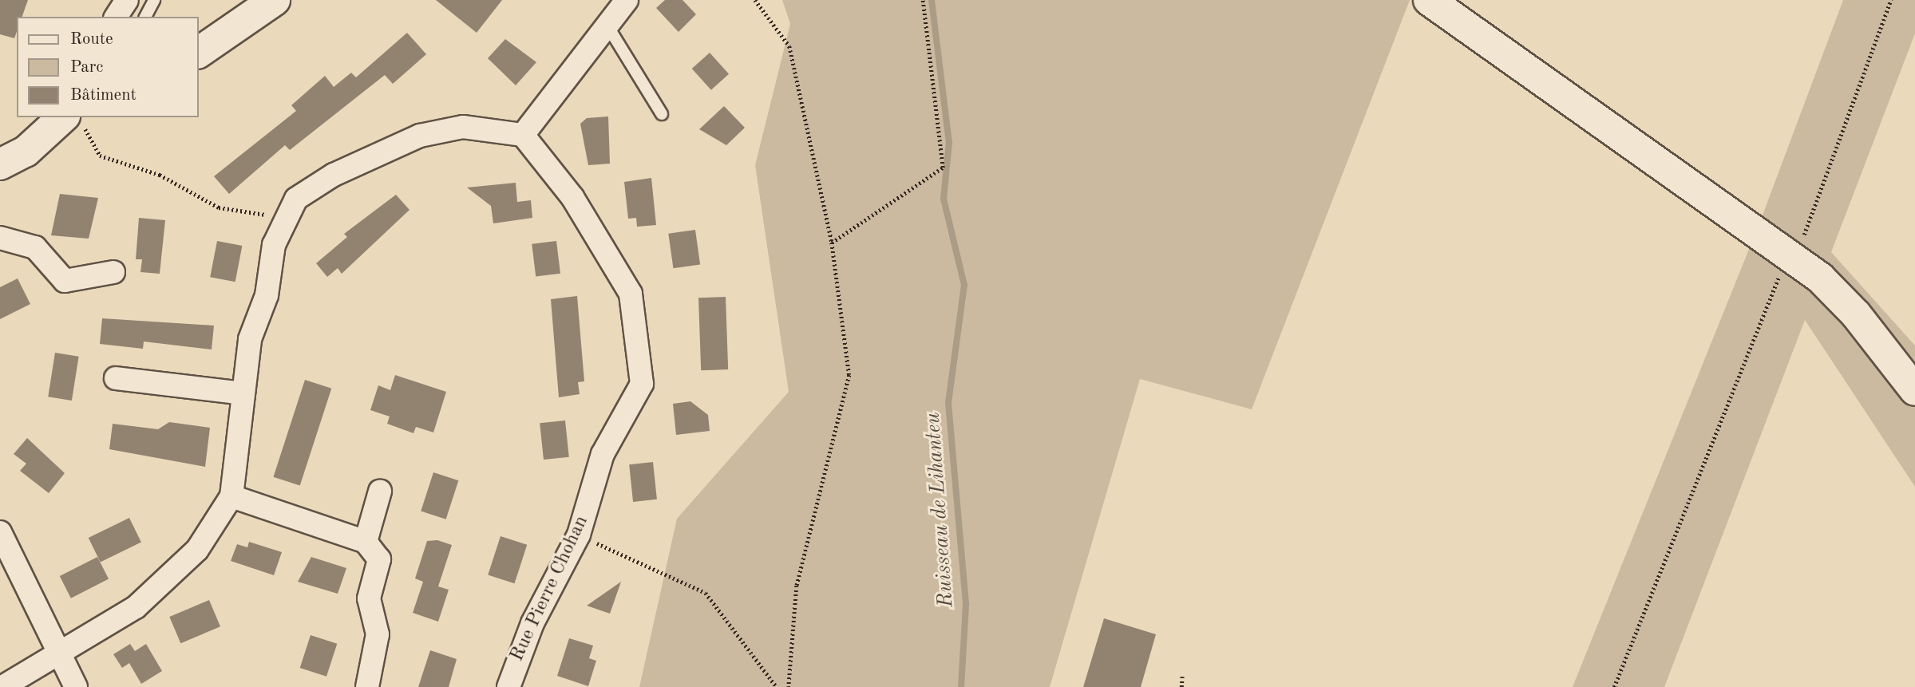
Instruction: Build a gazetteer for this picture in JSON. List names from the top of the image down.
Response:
{
  "streets": {
    "street": ["Rue Pierre Chohan"]
  },
  "water": ["Ruisseau de Lihanteu"],
  "legend": ["Route", "Parc", "Bâtiment"]
}
